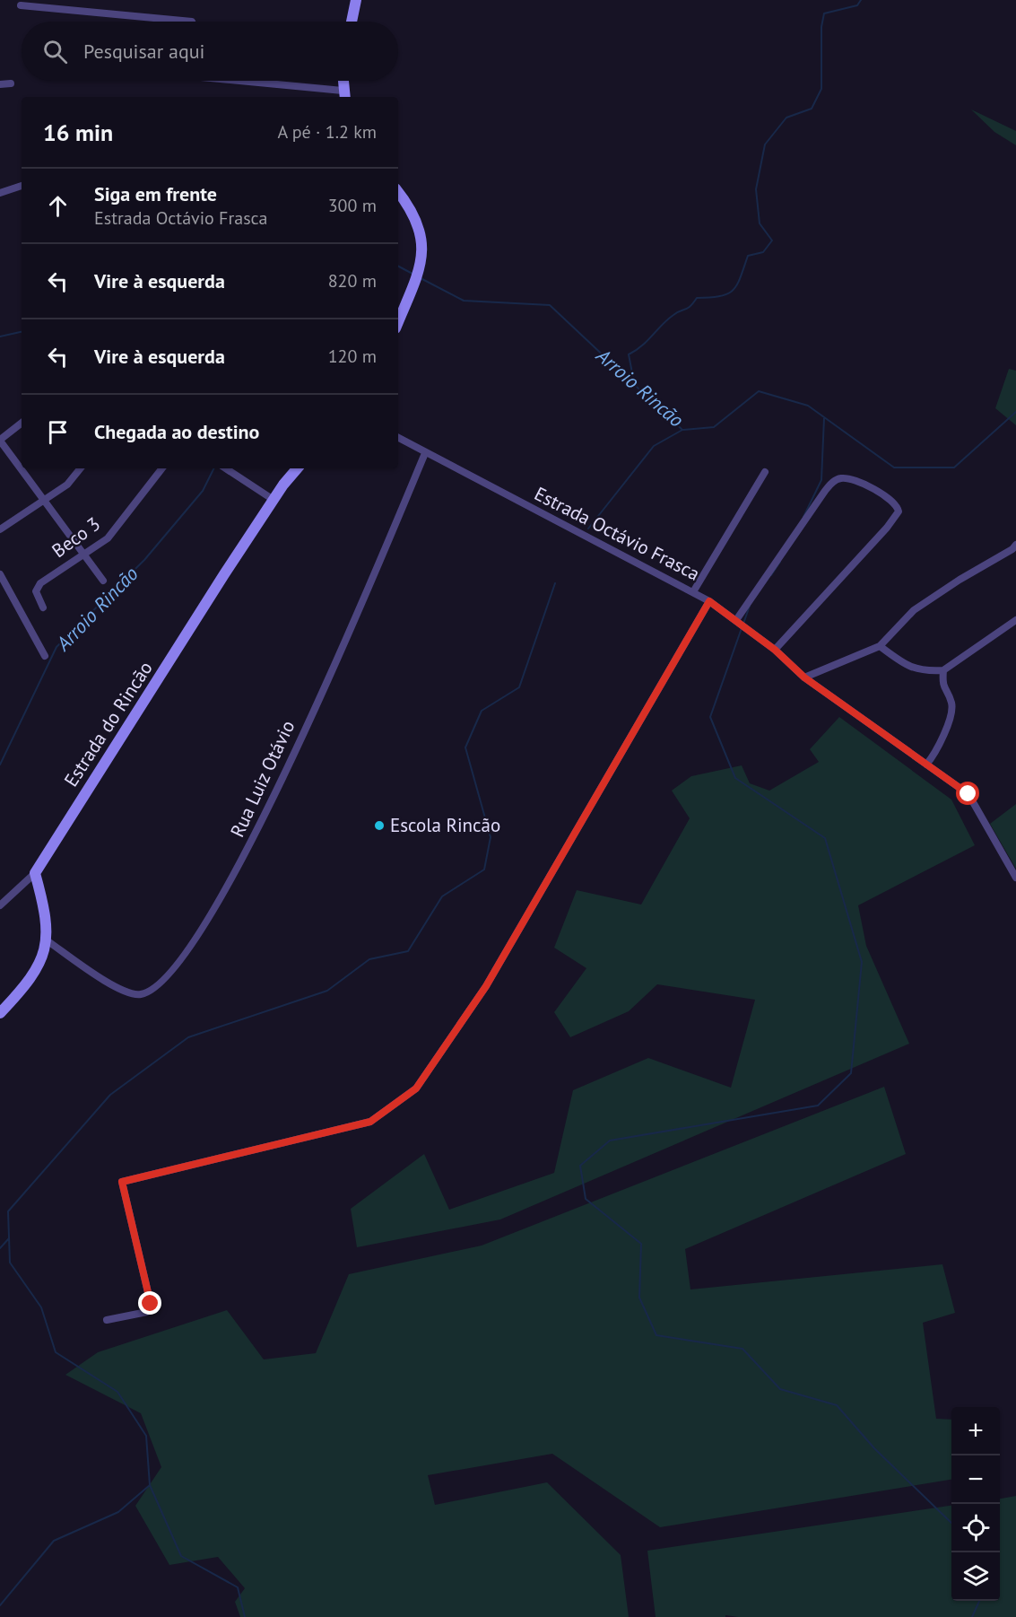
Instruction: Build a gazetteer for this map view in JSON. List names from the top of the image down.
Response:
{
  "streets": {
    "street": [
      "Estrada Octávio Frasca",
      "Beco 3",
      "Estrada do Rincão",
      "Rua Luiz Otávio"
    ]
  },
  "crossings": [
    ["Estrada Octávio Frasca", "Rua Luiz Otávio"]
  ],
  "water": ["Arroio Rincão"],
  "places": ["Escola Rincão"],
  "page": {
    "search": "Pesquisar aqui",
    "heading": ["16 min", "A pé · 1.2 km"],
    "list": [
      ["Siga em frente", "Estrada Octávio Frasca", "300 m"],
      ["Vire à esquerda", "820 m"],
      ["Vire à esquerda", "120 m"],
      "Chegada ao destino"
    ],
    "map_buttons": ["+", "−"]
  }
}
